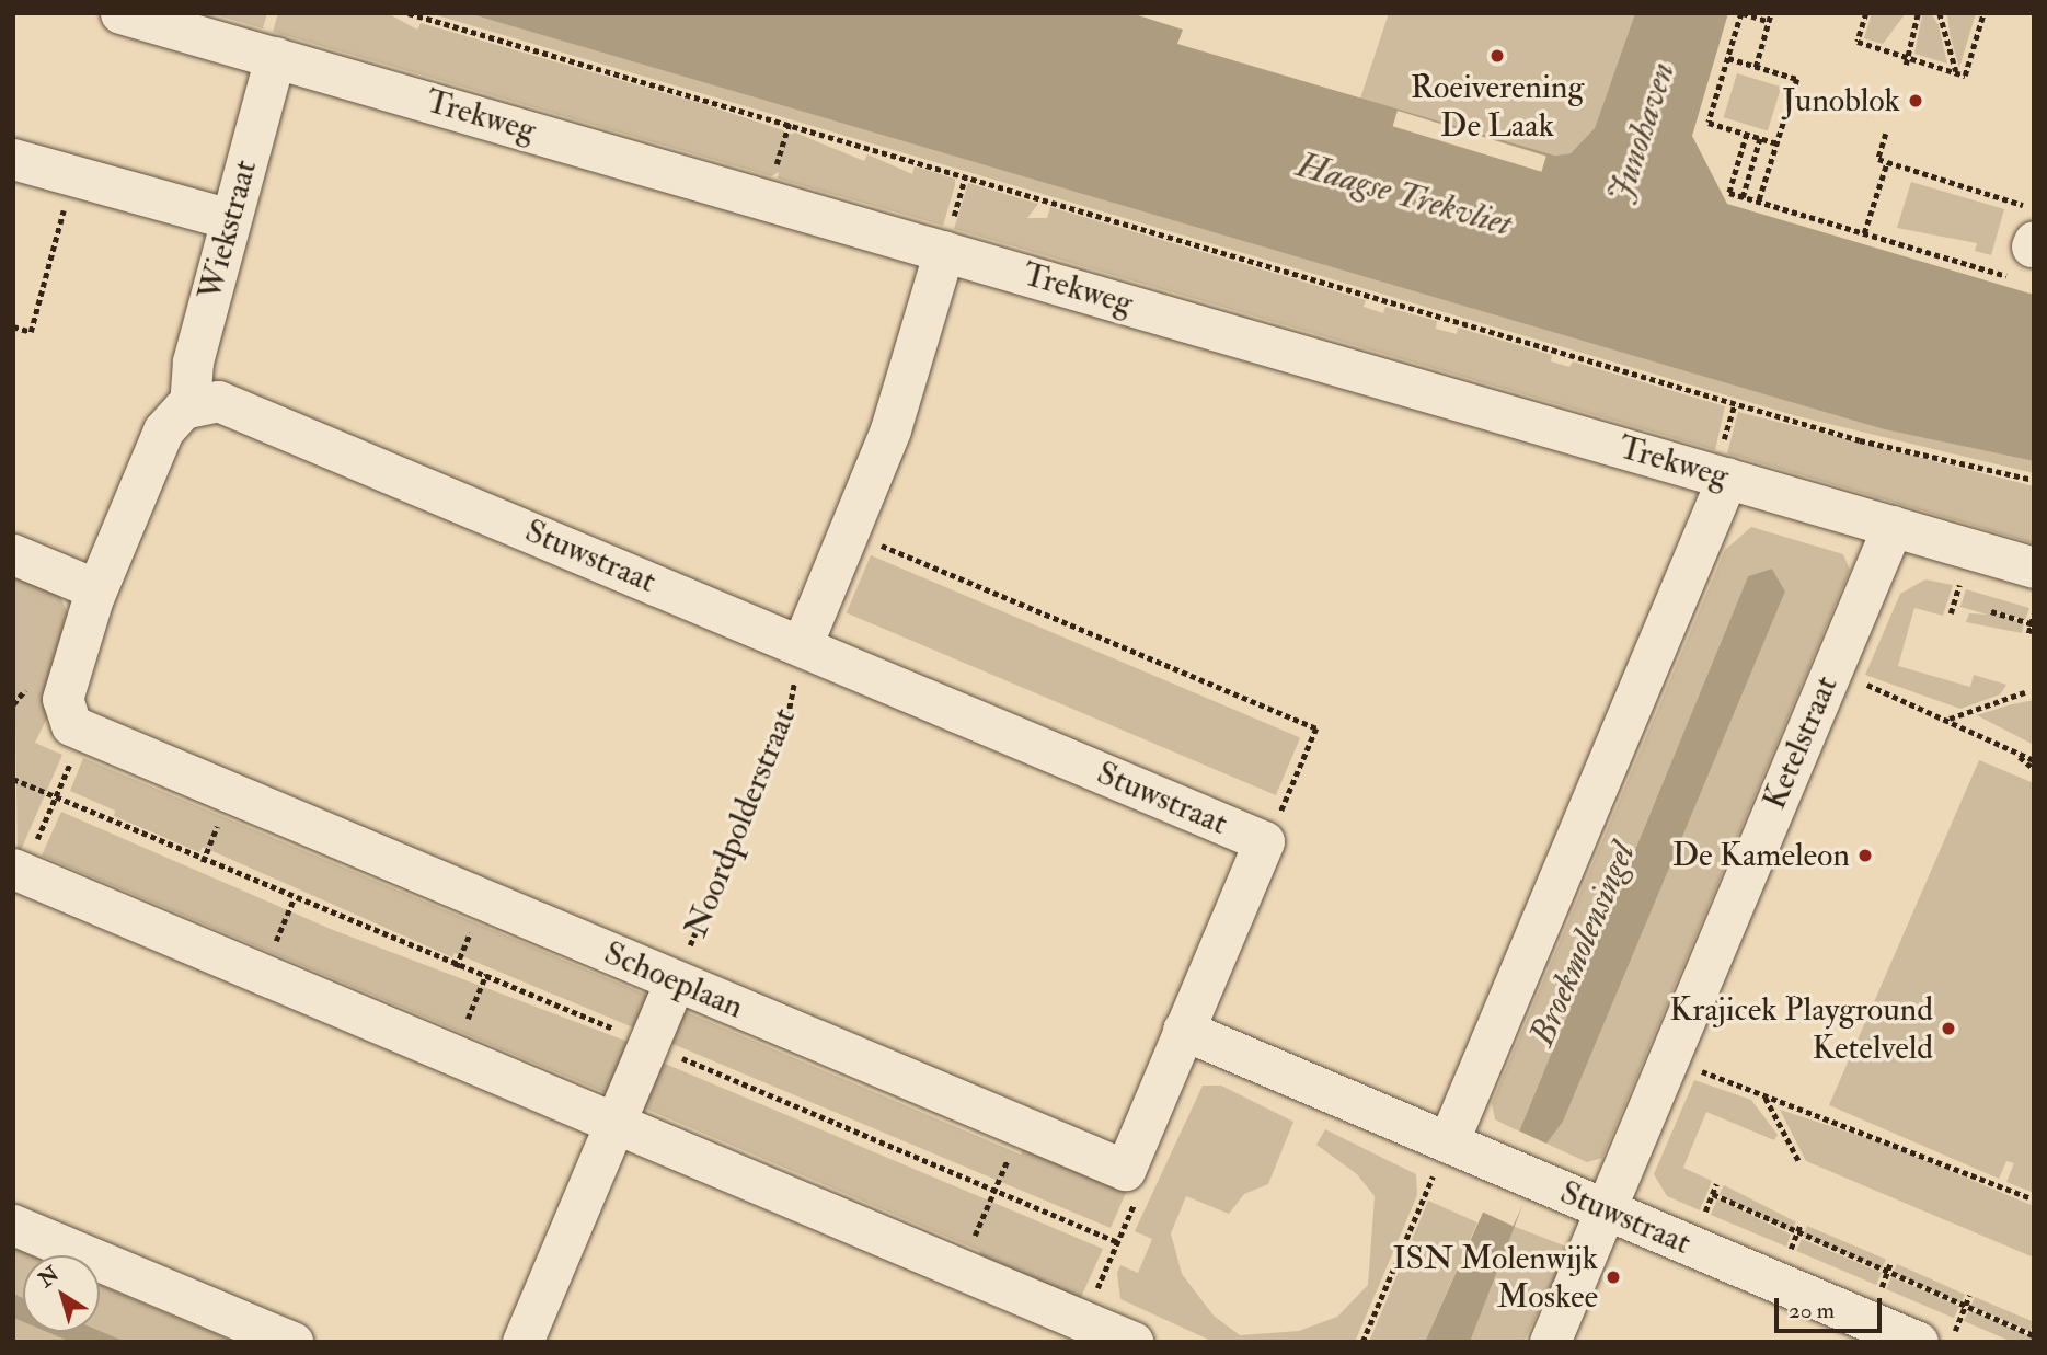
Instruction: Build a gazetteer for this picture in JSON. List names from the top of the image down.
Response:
{
  "streets": {
    "street": [
      "Trekweg",
      "Wiekstraat",
      "Stuwstraat",
      "Ketelstraat",
      "Schoeplaan"
    ],
    "path": ["Noordpolderstraat"]
  },
  "crossings": [
    ["Trekweg", "Wiekstraat"],
    ["Trekweg", "Ketelstraat"],
    ["Wiekstraat", "Stuwstraat"],
    ["Stuwstraat", "Ketelstraat"],
    ["Stuwstraat", "Noordpolderstraat"],
    ["Noordpolderstraat", "Schoeplaan"]
  ],
  "water": ["Junohaven", "Haagse Trekvliet", "Broekmolensingel"],
  "places": [
    "Roeiverening De Laak",
    "Junoblok",
    "De Kameleon",
    "Krajicek Playground Ketelveld",
    "ISN Molenwijk Moskee"
  ],
  "scale_bar": "20 m",
  "north": "top left"
}
